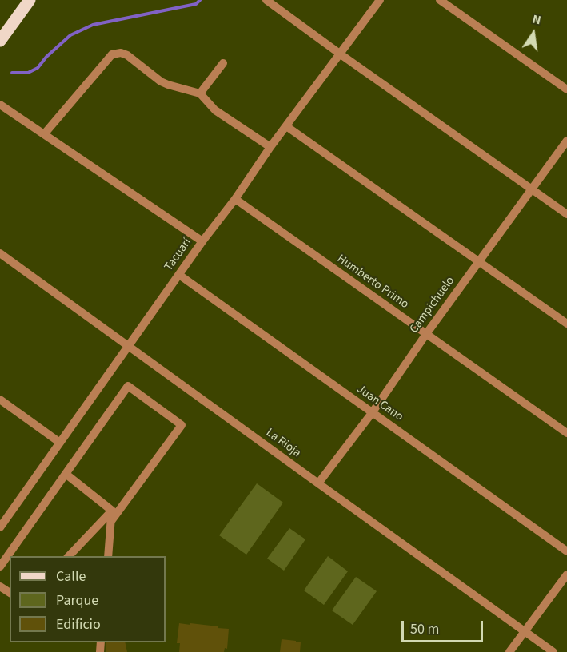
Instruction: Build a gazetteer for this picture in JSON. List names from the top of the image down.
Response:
{
  "streets": {
    "street": [
      "Tacuarí",
      "Humberto Primo",
      "Campichuelo",
      "Juan Cano",
      "La Rioja"
    ]
  },
  "crossings": [
    ["Tacuarí", "Humberto Primo"],
    ["Tacuarí", "Juan Cano"],
    ["Tacuarí", "La Rioja"],
    ["Humberto Primo", "Campichuelo"],
    ["Campichuelo", "Juan Cano"],
    ["Campichuelo", "La Rioja"]
  ],
  "legend": ["Calle", "Parque", "Edificio"],
  "scale_bar": "50 m",
  "north": "top"
}
